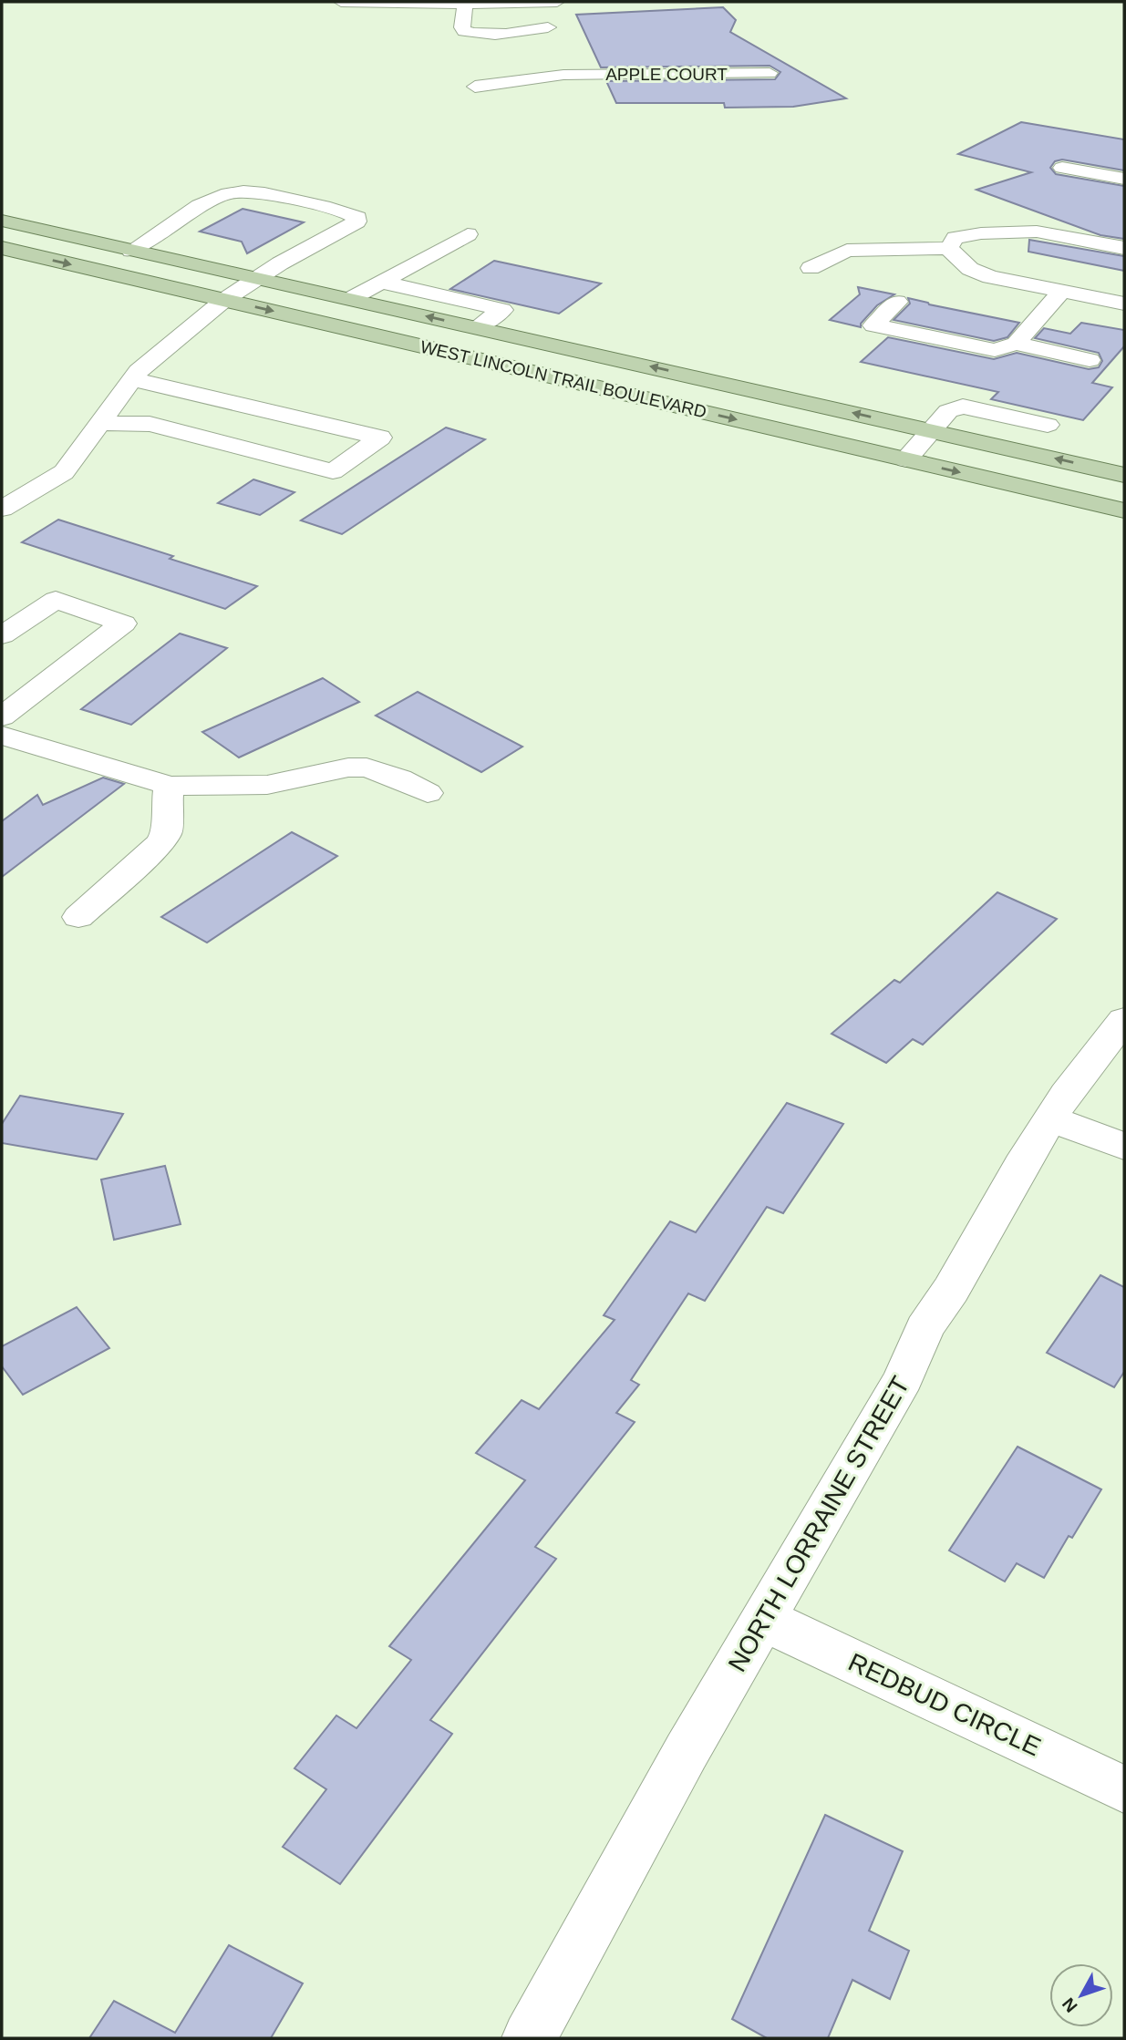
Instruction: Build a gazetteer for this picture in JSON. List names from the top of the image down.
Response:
{
  "streets": {
    "main road": ["WEST LINCOLN TRAIL BOULEVARD"],
    "street": ["APPLE COURT", "NORTH LORRAINE STREET", "REDBUD CIRCLE"]
  },
  "crossings": [
    ["NORTH LORRAINE STREET", "REDBUD CIRCLE"]
  ],
  "north": "bottom left"
}
